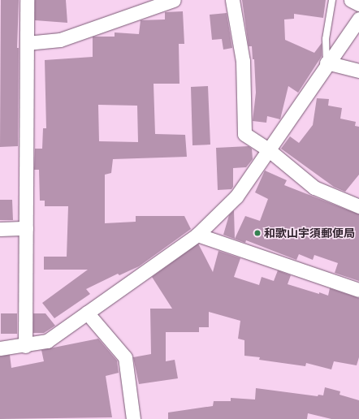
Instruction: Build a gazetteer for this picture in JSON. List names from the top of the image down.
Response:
{
  "places": ["和歌山宇須郵便局"]
}
